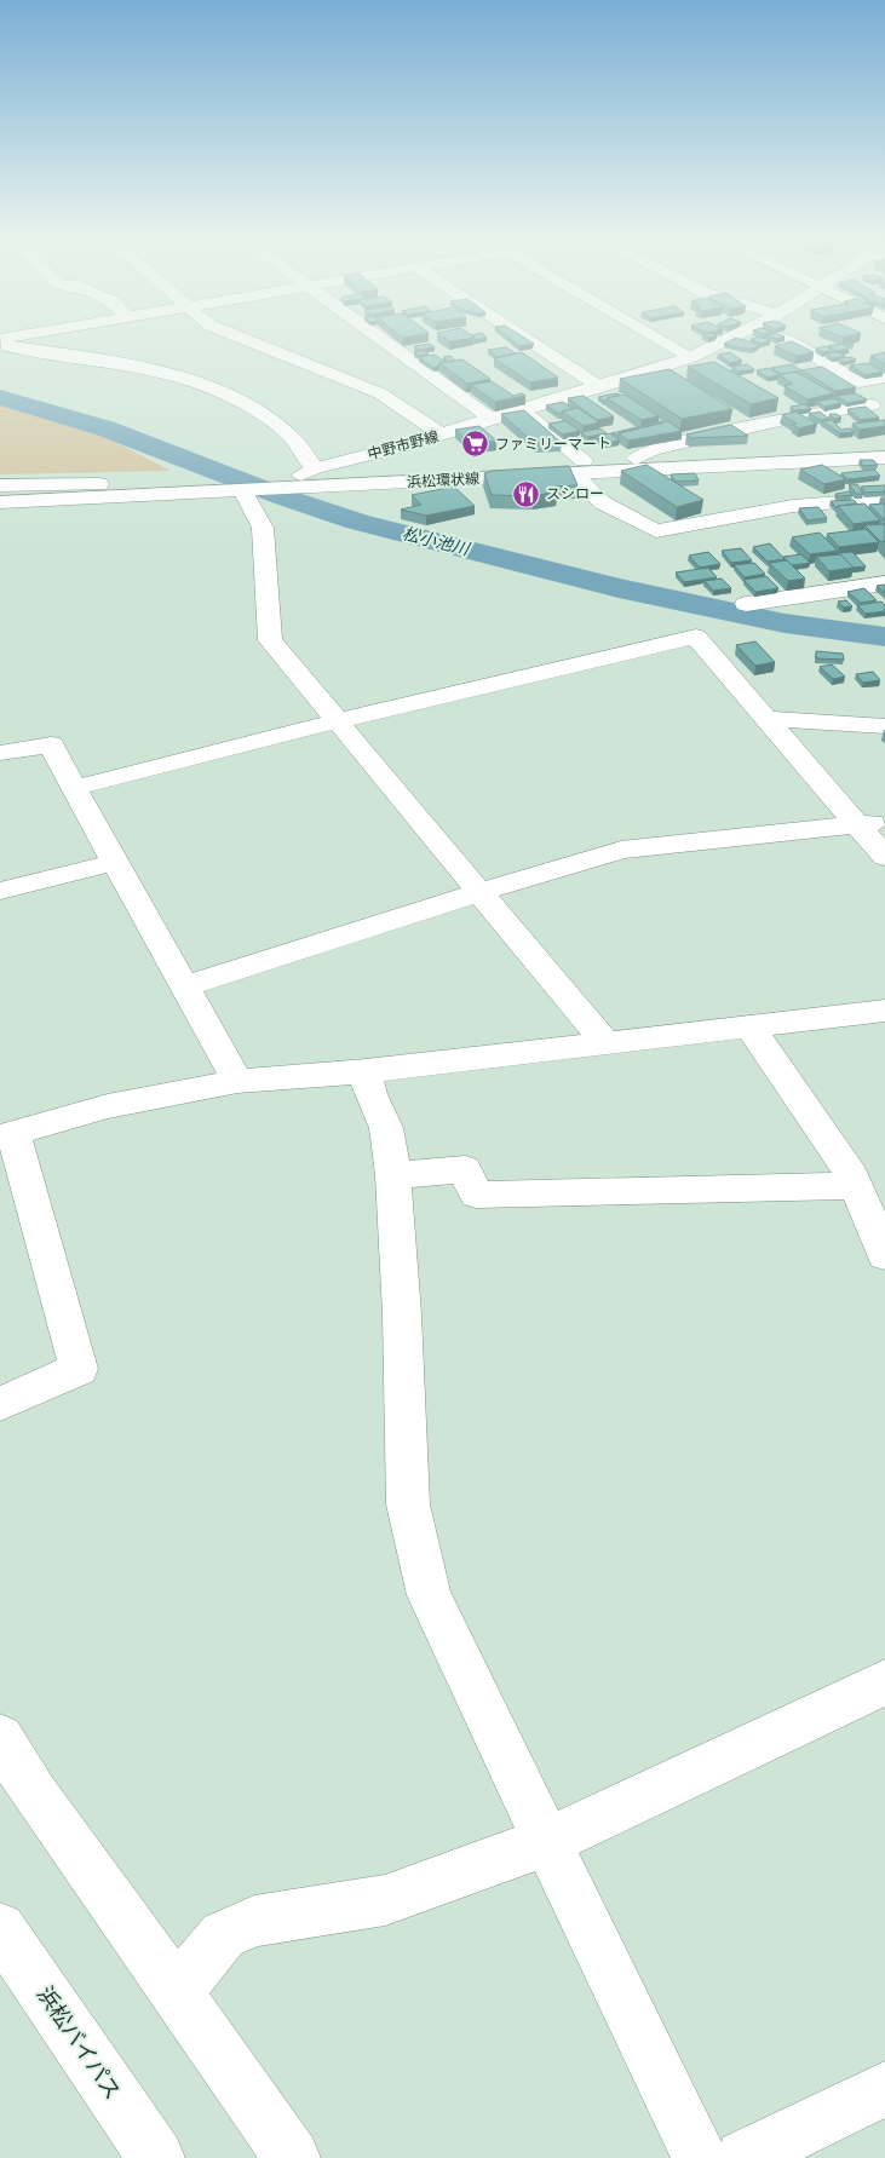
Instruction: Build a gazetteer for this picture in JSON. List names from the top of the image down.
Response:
{
  "streets": {
    "main road": ["中野市野線", "浜松環状線", "浜松バイパス"]
  },
  "crossings": [
    ["中野市野線", "浜松環状線"]
  ],
  "water": ["松小池川"],
  "places": {
    "supermarket": ["ファミリーマート"],
    "restaurant": ["スシロー"]
  }
}
